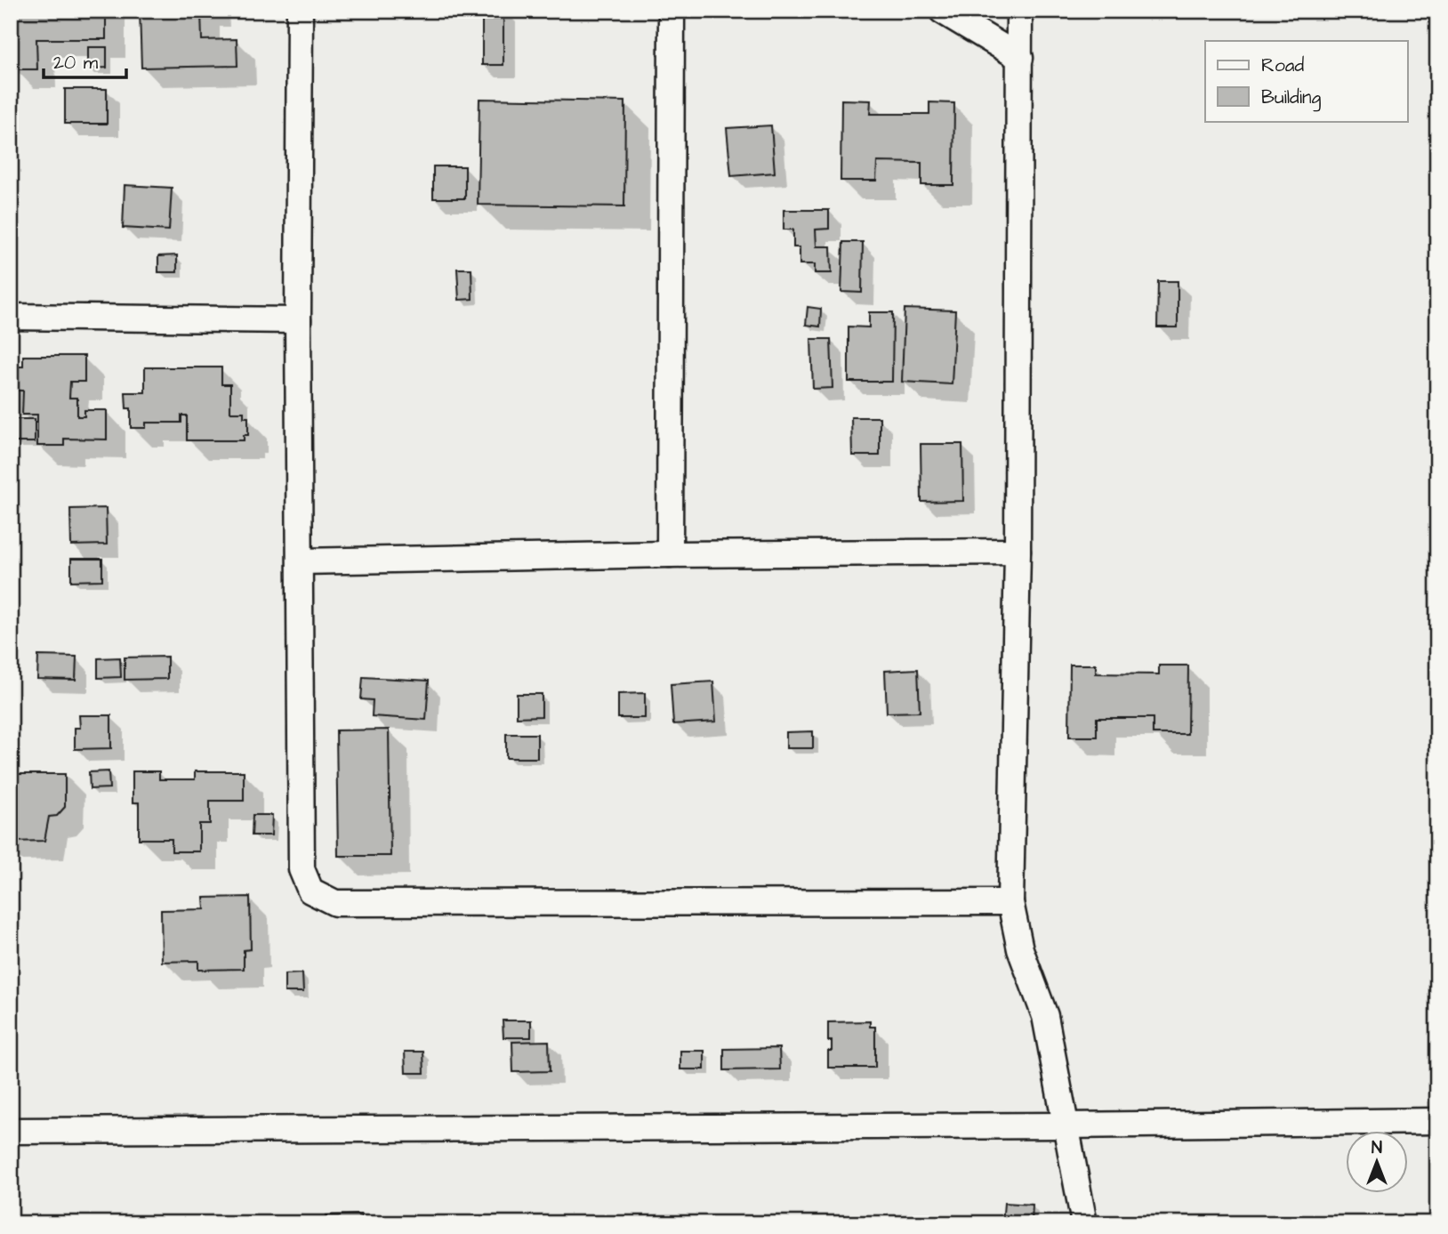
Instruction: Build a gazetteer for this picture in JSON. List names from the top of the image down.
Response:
{
  "legend": ["Road", "Building"],
  "scale_bar": "20 m",
  "north": "top"
}
